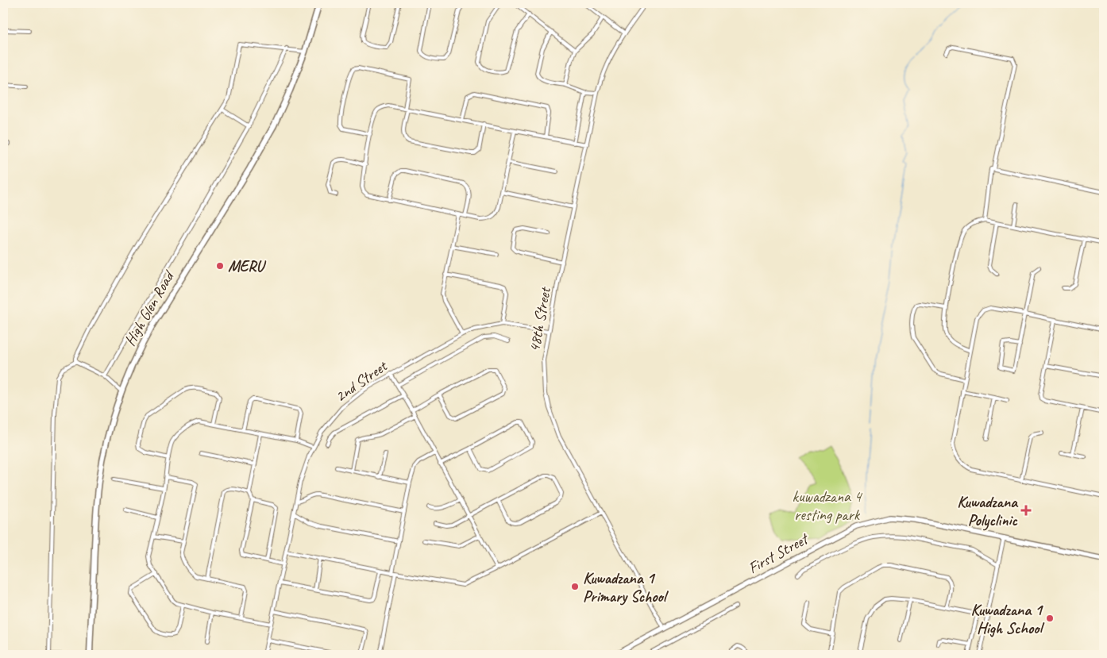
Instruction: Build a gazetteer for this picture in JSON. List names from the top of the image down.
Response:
{
  "streets": {
    "main road": ["High Glen Road"],
    "street": ["48th Street", "2nd Street", "First Street"]
  },
  "crossings": [
    ["48th Street", "2nd Street"],
    ["48th Street", "First Street"]
  ],
  "parks": ["kuwadzana 4 resting park"],
  "places": {
    "other": ["MERU", "Kuwadzana 1 Primary School", "Kuwadzana 1 High School"],
    "health": ["Kuwadzana Polyclinic"]
  }
}
